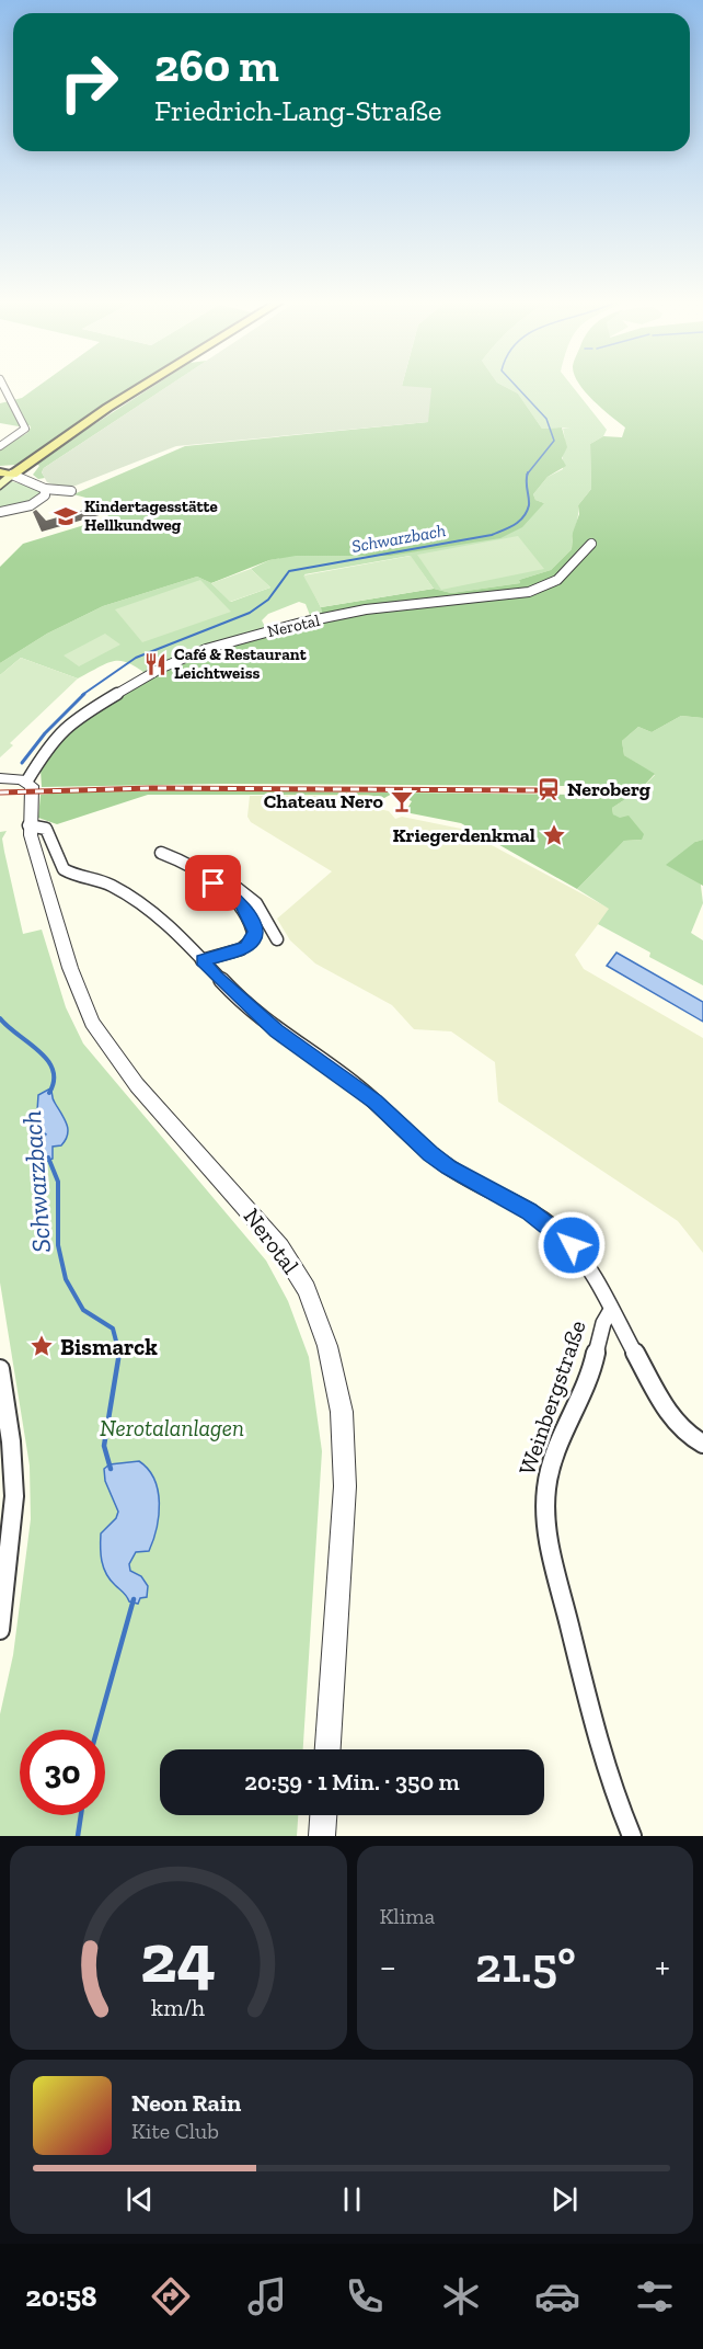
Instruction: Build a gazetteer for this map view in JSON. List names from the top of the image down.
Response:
{
  "streets": {
    "street": ["Nerotal", "Weinbergstraße"]
  },
  "crossings": [
    ["Nerotal", "Weinbergstraße"]
  ],
  "water": ["Schwarzbach"],
  "parks": ["Nerotalanlagen"],
  "places": {
    "school or university": ["Kindertagesstätte Hellkundweg"],
    "restaurant": ["Café & Restaurant Leichtweiss"],
    "station": ["Neroberg"],
    "bar": ["Chateau Nero"],
    "place": ["Kriegerdenkmal", "Bismarck"]
  },
  "page": {
    "turn": ["260 m", "Friedrich-Lang-Straße"],
    "limit": "30",
    "trip": "20:59 · 1 Min. · 350 m",
    "tile": "Klima",
    "heat": ["−", "21.5°", "+"],
    "song": ["Neon Rain", "Kite Club"],
    "tabs": "20:58",
    "gauge": ["24", "km/h"]
  }
}
